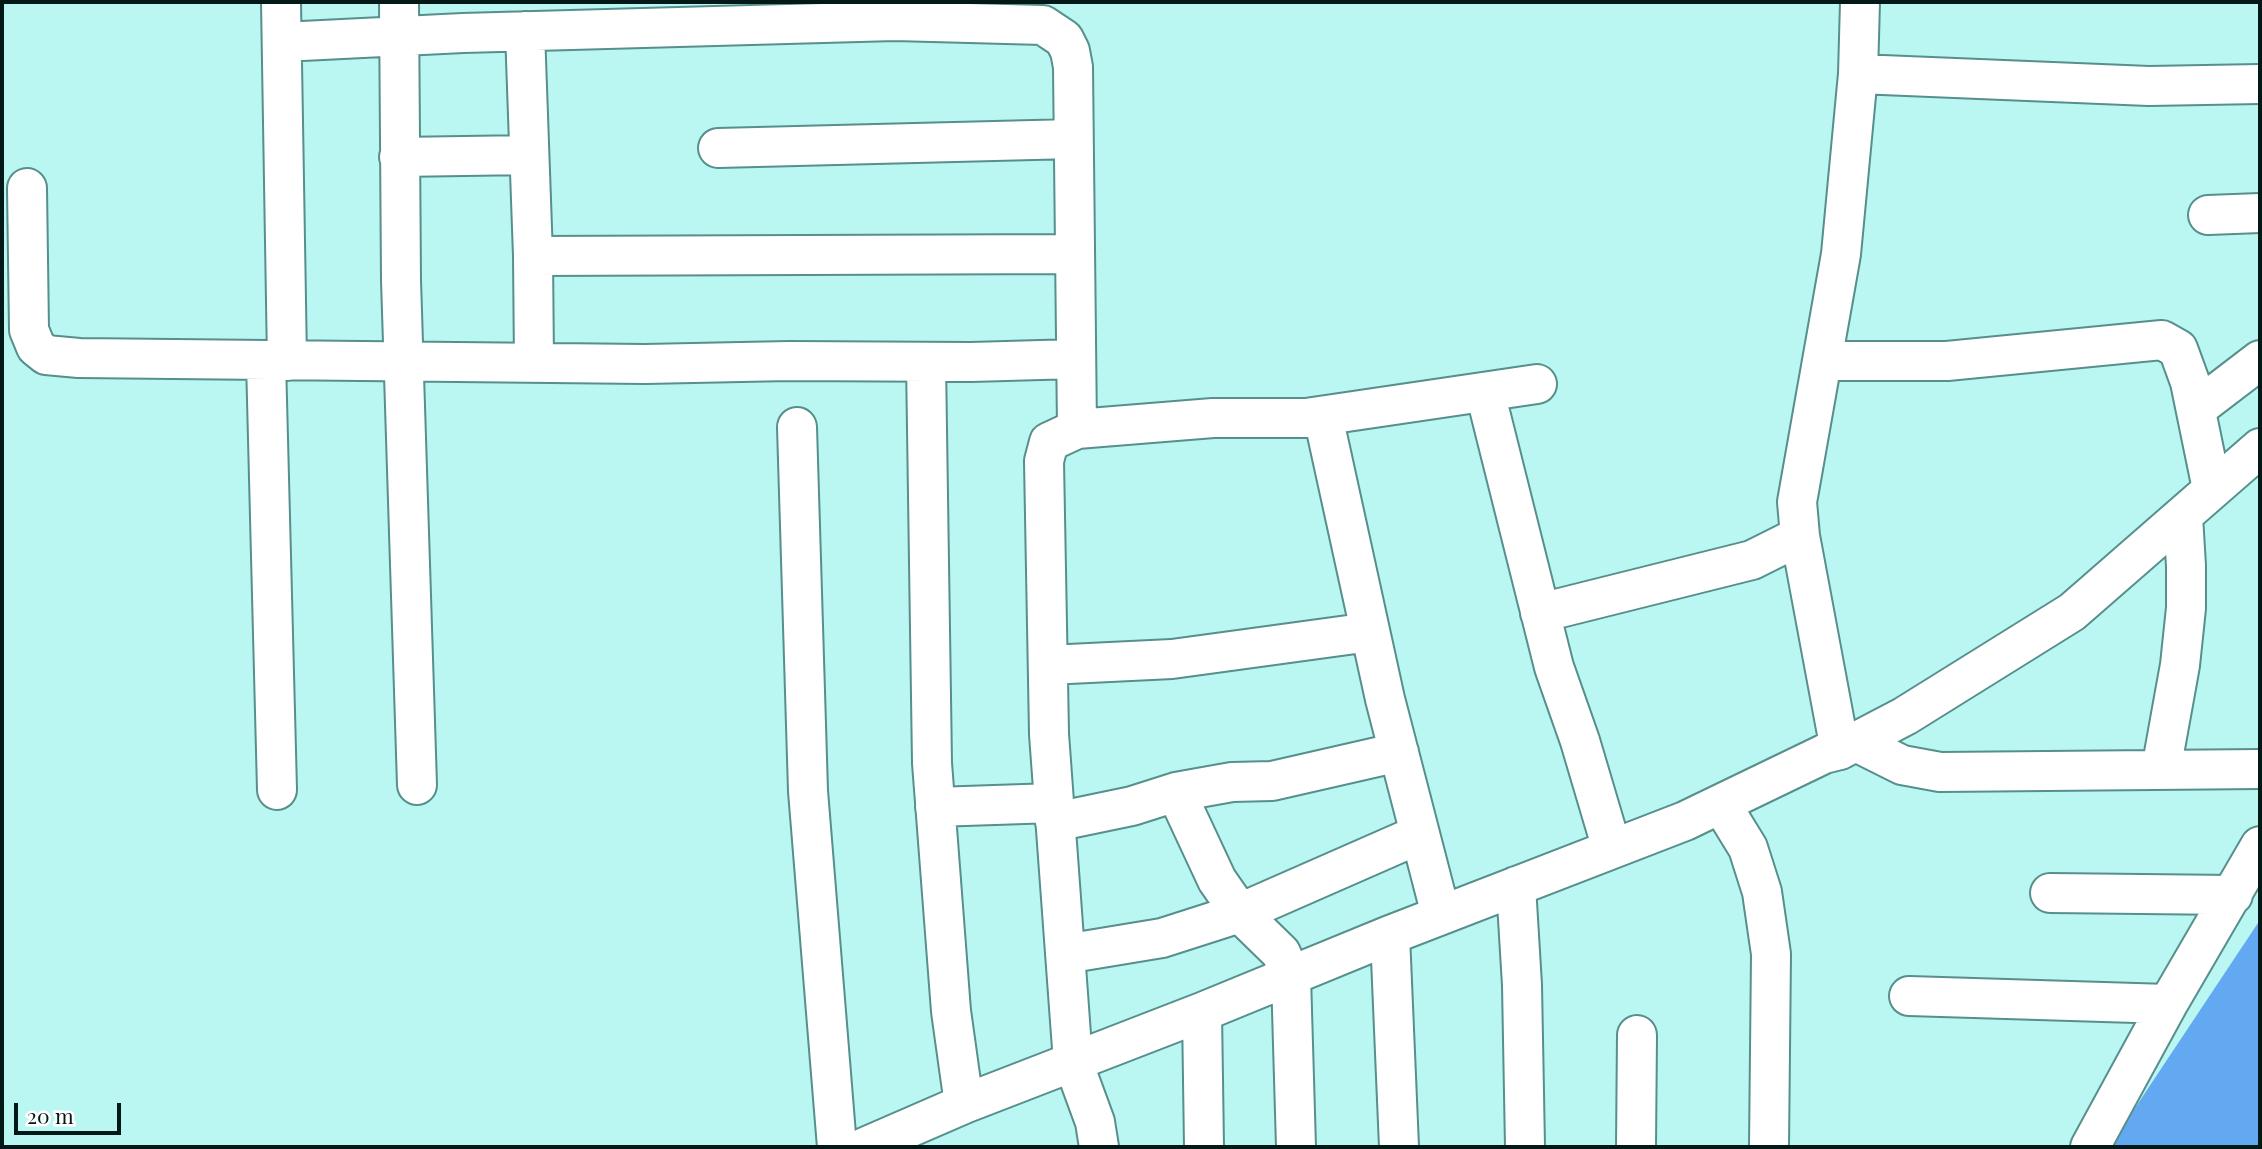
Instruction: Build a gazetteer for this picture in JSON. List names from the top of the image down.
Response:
{
  "scale_bar": "20 m"
}
